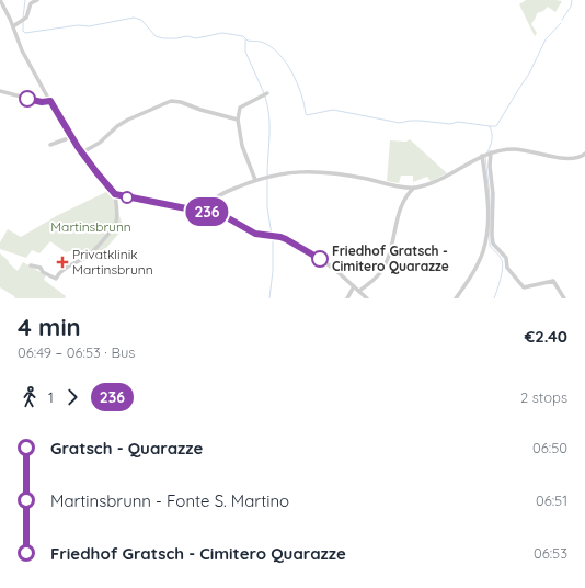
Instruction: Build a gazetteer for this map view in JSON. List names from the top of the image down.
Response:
{
  "parks": ["Martinsbrunn"],
  "places": {
    "other": ["Friedhof Gratsch - Cimitero Quarazze"],
    "health": ["Privatklinik Martinsbrunn"]
  },
  "lines": ["bus line 236"],
  "page": {
    "on_map": "236",
    "heading": ["4 min", "06:49 – 06:53 · Bus", "€2.40"],
    "legs": ["1", "236", "2 stops"],
    "list": [
      {
        "name": "Gratsch - Quarazze",
        "value": "06:50"
      },
      {
        "name": "Martinsbrunn - Fonte S. Martino",
        "value": "06:51"
      },
      {
        "name": "Friedhof Gratsch - Cimitero Quarazze",
        "value": "06:53"
      }
    ]
  }
}
